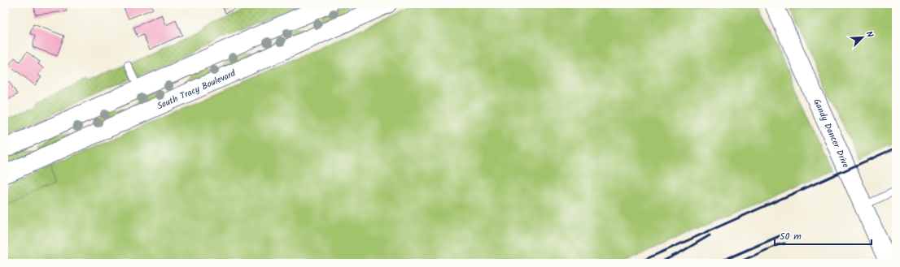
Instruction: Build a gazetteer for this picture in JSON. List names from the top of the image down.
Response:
{
  "streets": {
    "main road": ["South Tracy Boulevard", "Gandy Dancer Drive"]
  },
  "scale_bar": "50 m",
  "north": "top right"
}
